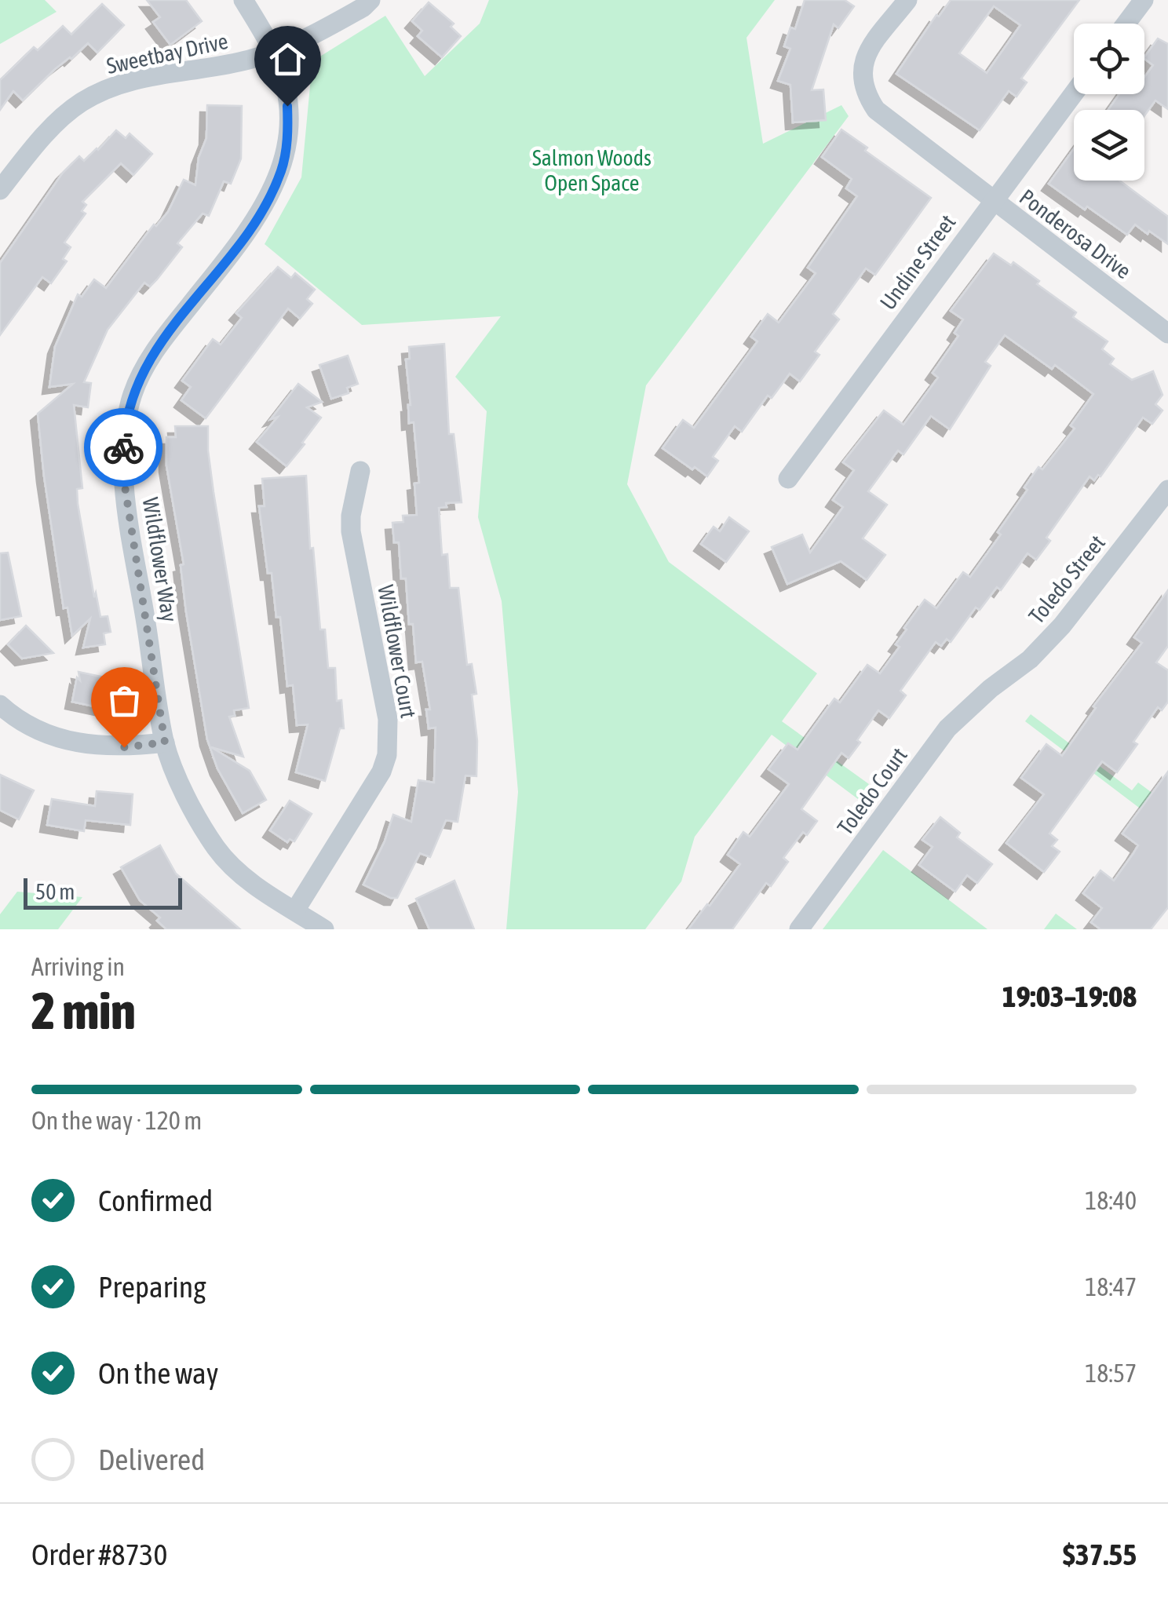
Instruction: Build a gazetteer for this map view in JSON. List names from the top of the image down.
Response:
{
  "streets": {
    "street": [
      "Sweetbay Drive",
      "Ponderosa Drive",
      "Undine Street",
      "Wildflower Way",
      "Toledo Street",
      "Wildflower Court",
      "Toledo Court"
    ]
  },
  "crossings": [
    ["Sweetbay Drive", "Wildflower Way"],
    ["Ponderosa Drive", "Undine Street"],
    ["Wildflower Way", "Wildflower Court"],
    ["Toledo Street", "Toledo Court"]
  ],
  "parks": ["Salmon Woods Open Space"],
  "scale_bar": "50 m",
  "page": {
    "scale": "50 m",
    "heading": ["2 min", "Arriving in", "19:03–19:08"],
    "panel": ["Order #8730", "$37.55"],
    "bar": "On the way · 120 m",
    "list": [
      ["Confirmed", "18:40"],
      ["Preparing", "18:47"],
      ["On the way", "18:57"],
      "Delivered"
    ]
  }
}
